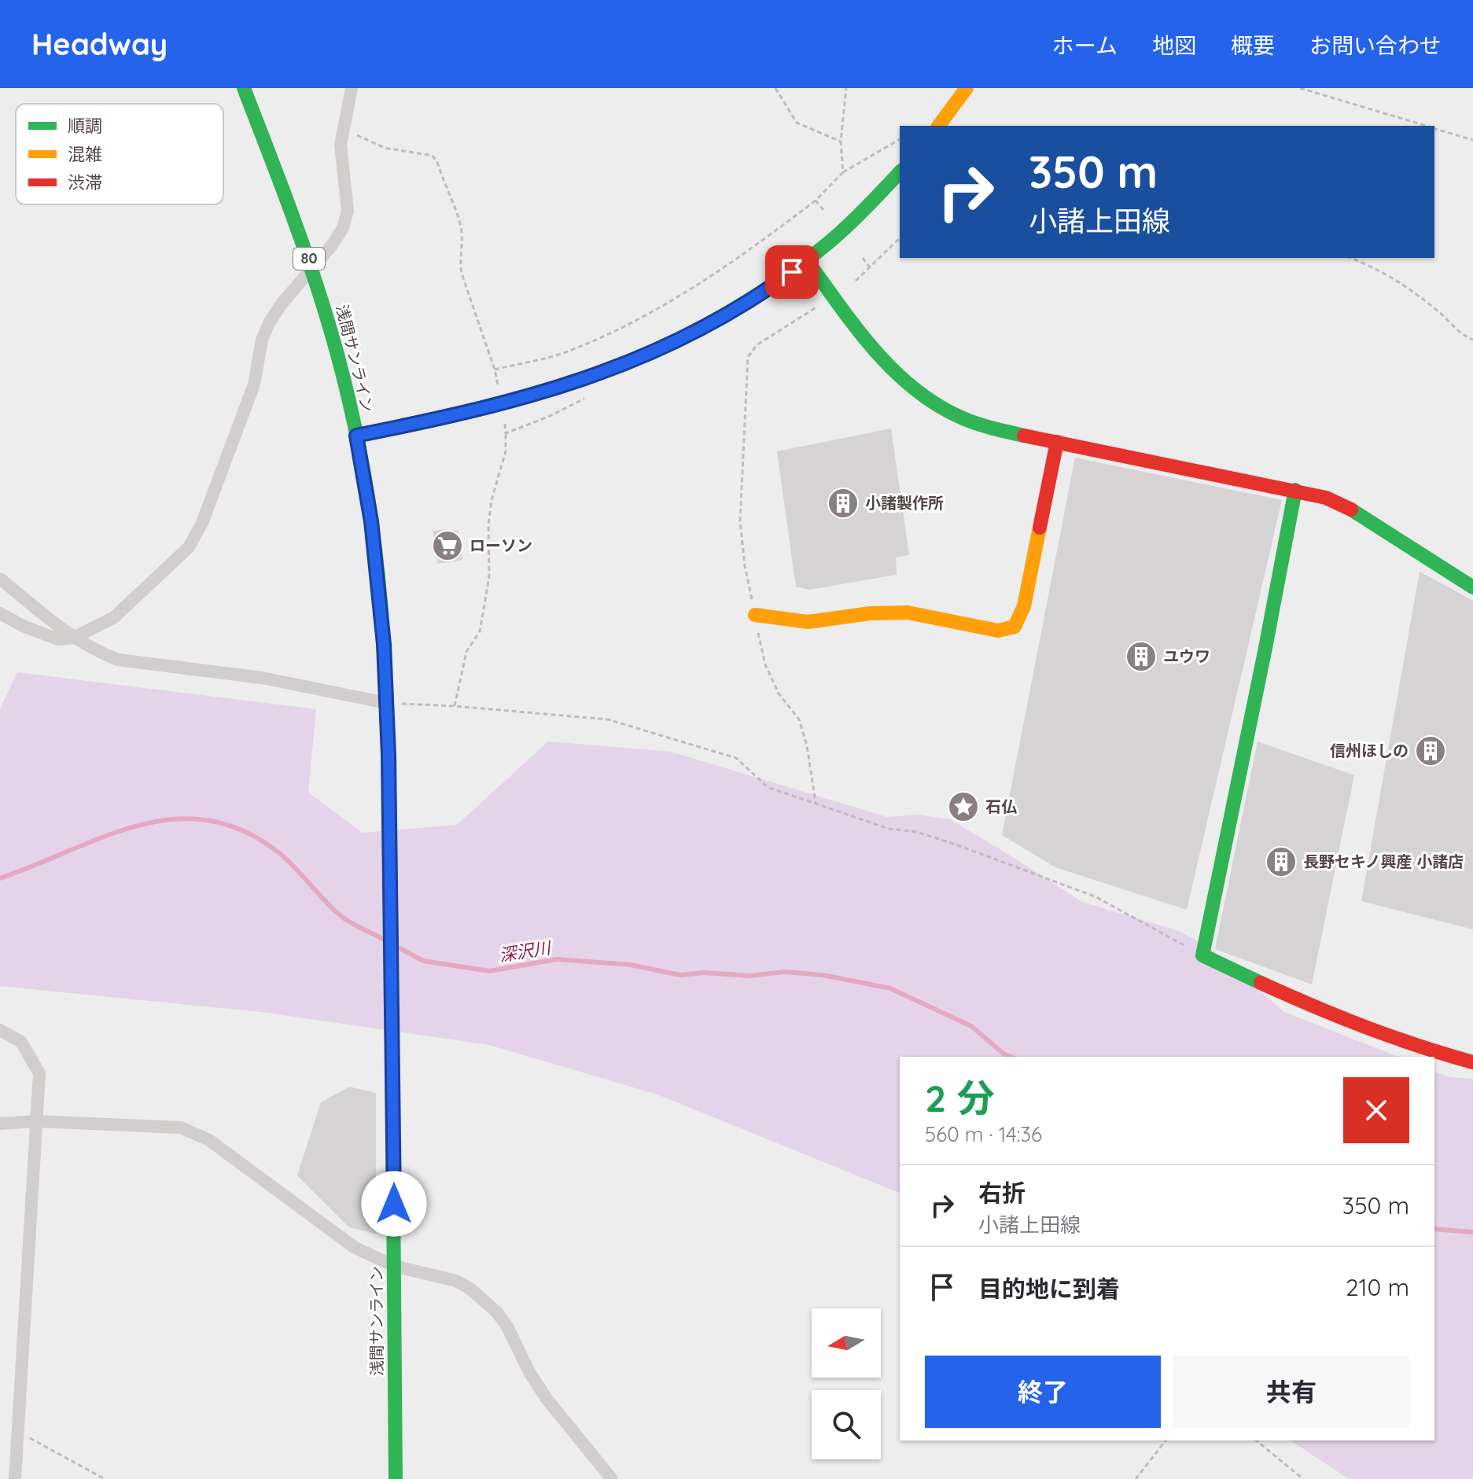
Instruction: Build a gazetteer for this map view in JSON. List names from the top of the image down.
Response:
{
  "streets": {
    "main road": ["80", "浅間サンライン"]
  },
  "water": ["深沢川"],
  "places": {
    "building": [
      "小諸製作所",
      "ユウワ",
      "信州ほしの",
      "長野セキノ興産 小諸店"
    ],
    "supermarket": ["ローソン"],
    "place": ["石仏"]
  },
  "legend": ["順調", "混雑", "渋滞"],
  "north": "left",
  "page": {
    "header": "Headway",
    "nav": [
      "ホーム",
      "地図",
      "概要",
      "お問い合わせ"
    ],
    "turn": ["350 m", "小諸上田線"],
    "heading": ["2 分", "560 m · 14:36"],
    "list": [
      {
        "name": "右折",
        "note": "小諸上田線",
        "value": "350 m"
      },
      {
        "name": "目的地に到着",
        "value": "210 m"
      }
    ],
    "buttons": ["終了", "共有"]
  }
}
